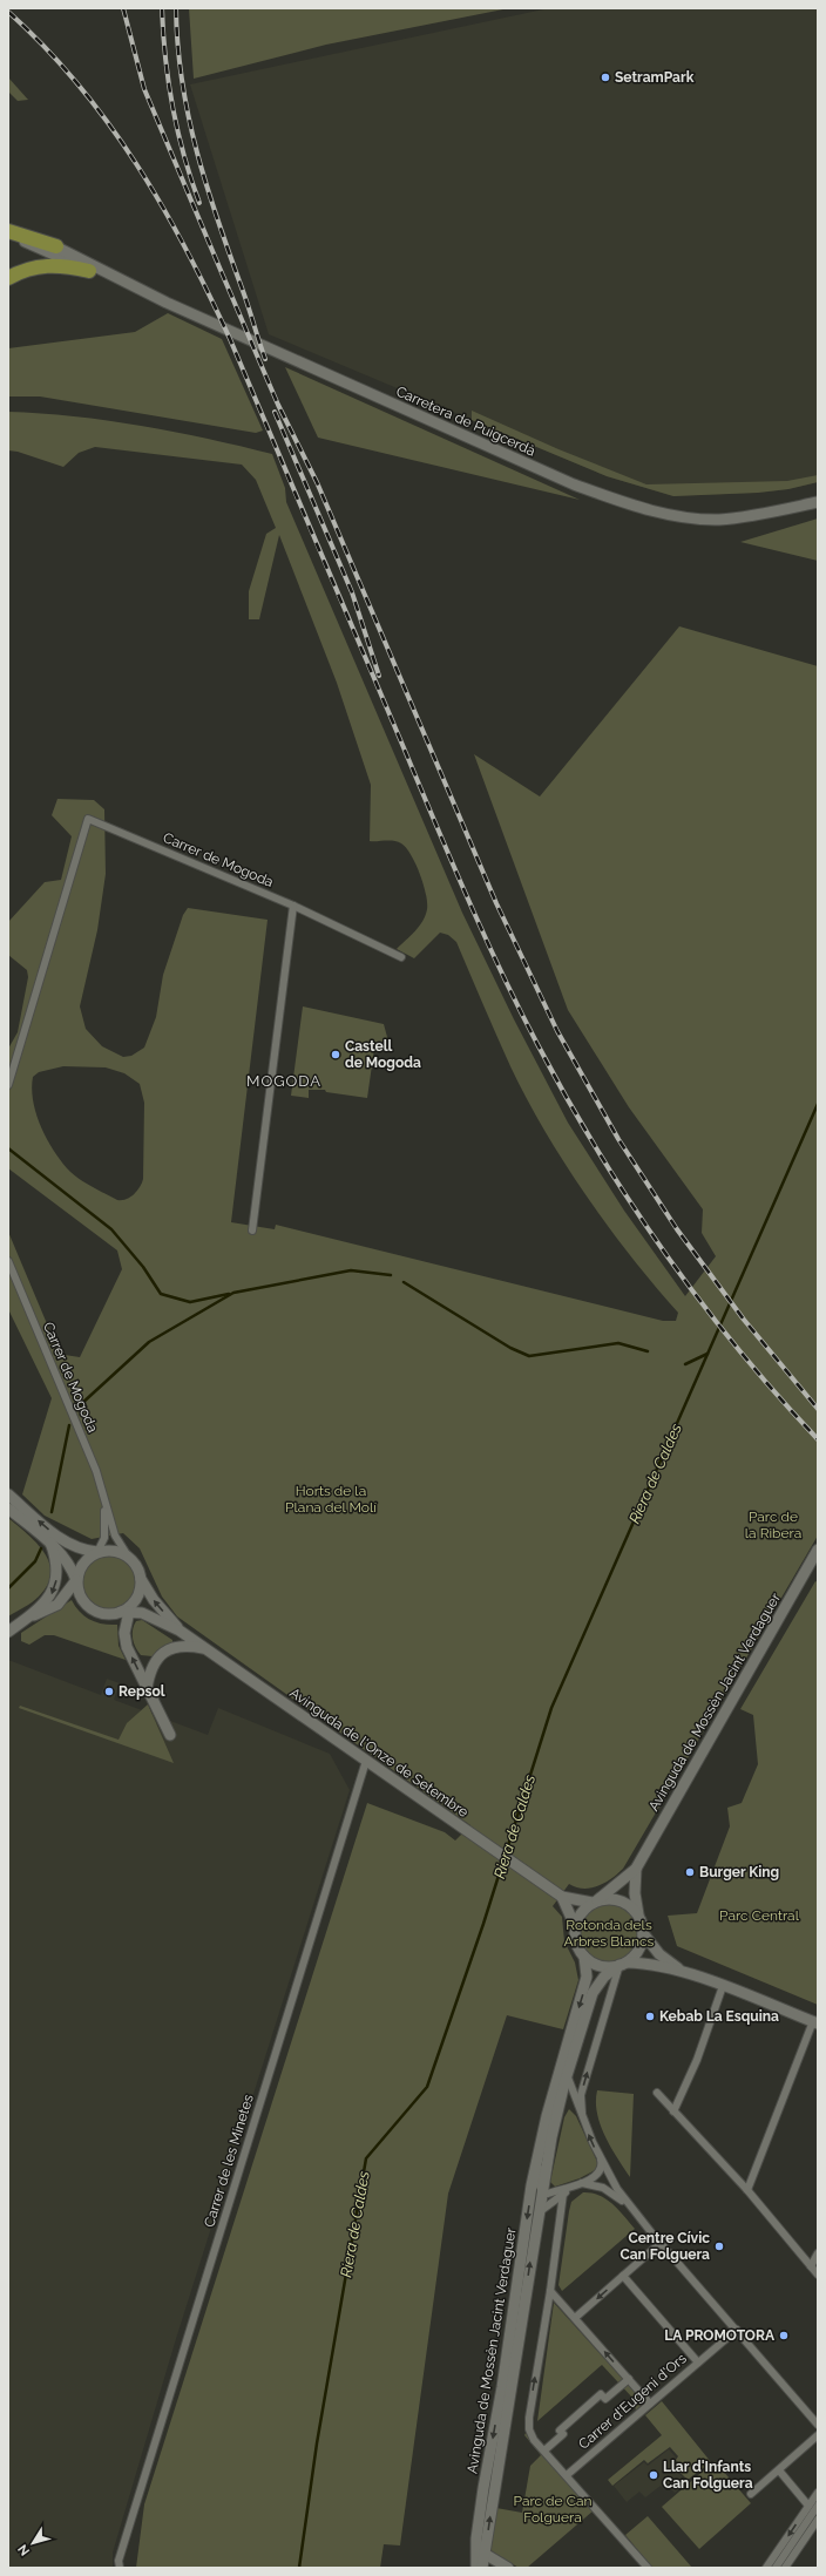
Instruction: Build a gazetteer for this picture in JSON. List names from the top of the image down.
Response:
{
  "streets": {
    "main road": ["Carretera de Puigcerdà", "Avinguda de Mossèn Jacint Verdaguer", "Avinguda de l'Onze de Setembre"],
    "street": ["Carrer de Mogoda", "Carrer de les Minetes", "Carrer d'Eugeni d'Ors"]
  },
  "crossings": [
    ["Carrer de Mogoda", "Avinguda de l'Onze de Setembre"],
    ["Avinguda de Mossèn Jacint Verdaguer", "Avinguda de l'Onze de Setembre"],
    ["Avinguda de l'Onze de Setembre", "Carrer de les Minetes"]
  ],
  "districts": ["MOGODA"],
  "water": ["Riera de Caldes"],
  "parks": [
    "Horts de la Plana del Molí",
    "Parc de la Ribera",
    "Parc Central",
    "Rotonda dels Arbres Blancs",
    "Parc de Can Folguera"
  ],
  "places": [
    "SetramPark",
    "Castell de Mogoda",
    "Repsol",
    "Burger King",
    "Kebab La Esquina",
    "Centre Cívic Can Folguera",
    "LA PROMOTORA",
    "Llar d'Infants Can Folguera"
  ],
  "north": "bottom left"
}
